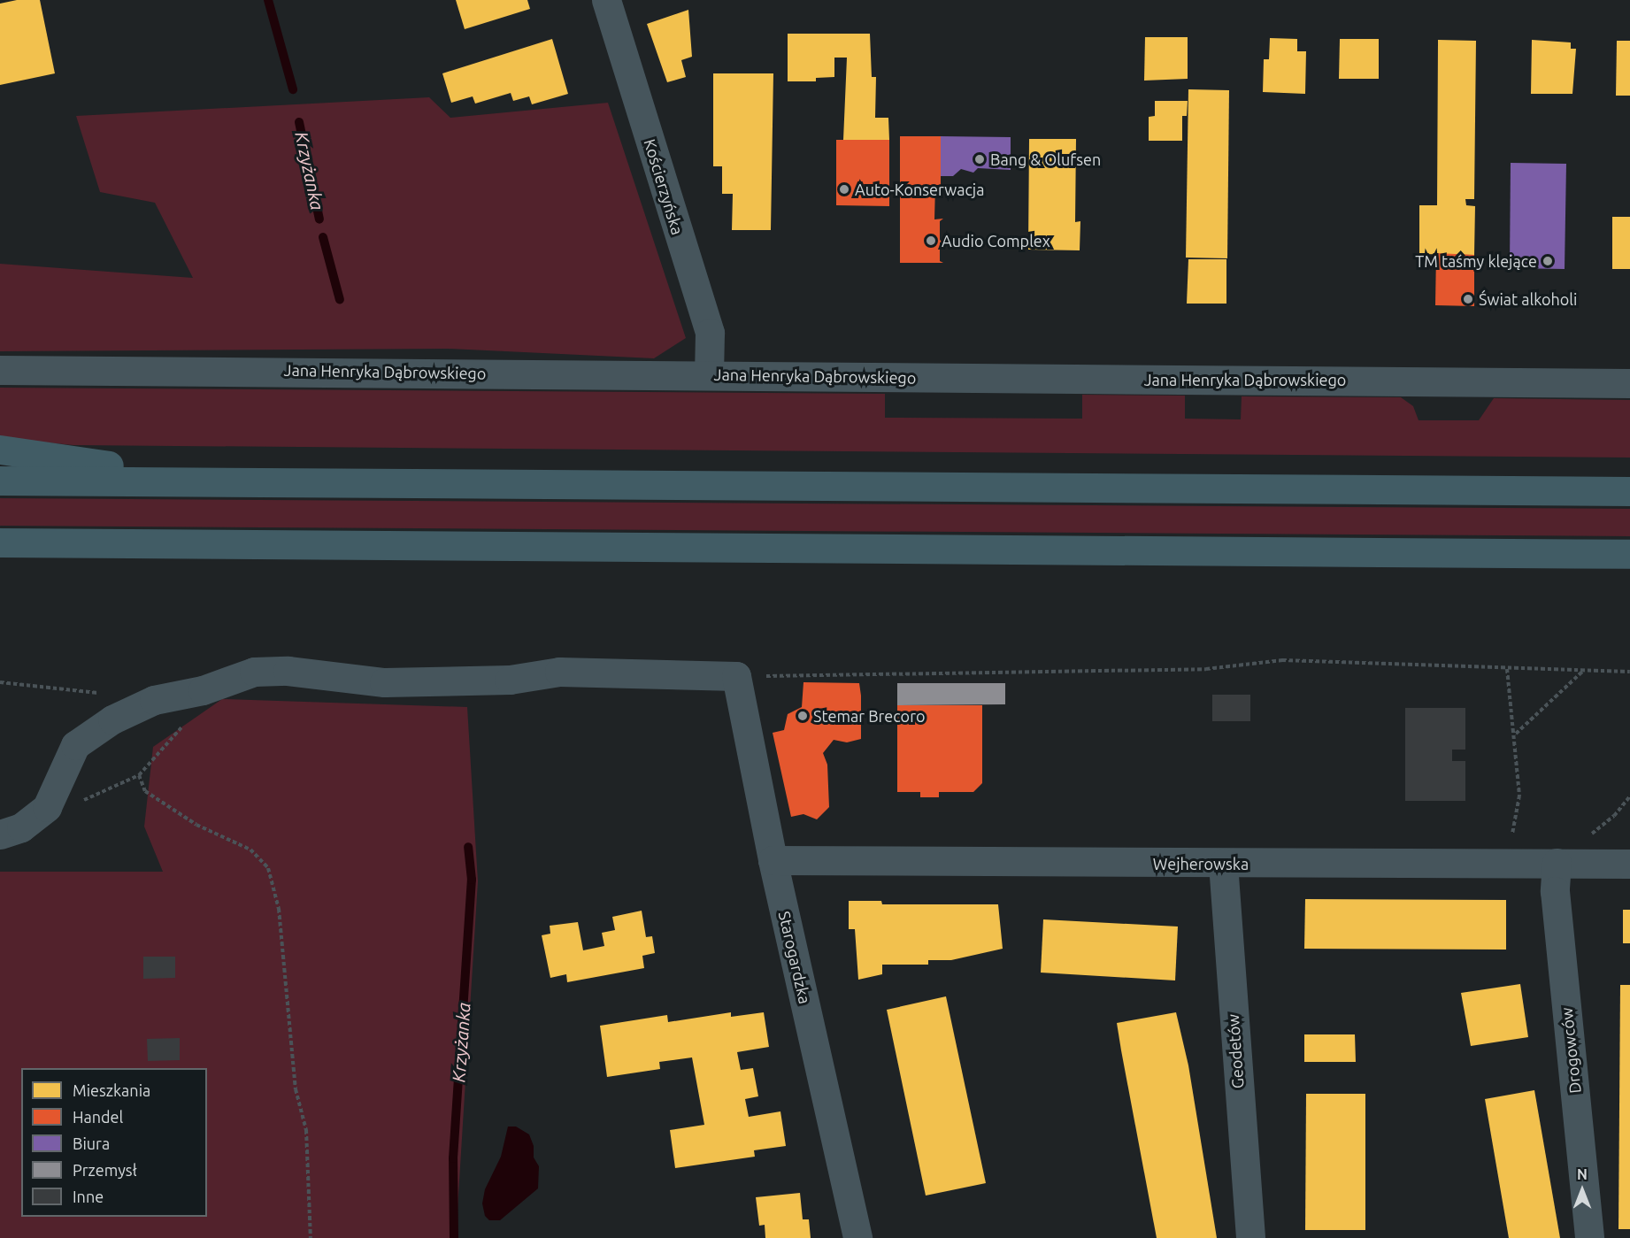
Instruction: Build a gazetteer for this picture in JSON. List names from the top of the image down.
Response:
{
  "streets": {
    "street": [
      "Kościerzyńska",
      "Jana Henryka Dąbrowskiego",
      "Wejherowska",
      "Starogardzka",
      "Drogowców",
      "Geodetów"
    ]
  },
  "crossings": [
    ["Kościerzyńska", "Jana Henryka Dąbrowskiego"],
    ["Wejherowska", "Starogardzka"],
    ["Wejherowska", "Drogowców"],
    ["Wejherowska", "Geodetów"]
  ],
  "water": ["Krzyżanka"],
  "places": [
    "Bang & Olufsen",
    "Auto-Konserwacja",
    "Audio Complex",
    "TM taśmy klejące",
    "Świat alkoholi",
    "Stemar Brecoro"
  ],
  "legend": [
    "Mieszkania",
    "Handel",
    "Biura",
    "Przemysł",
    "Inne"
  ],
  "north": "top"
}
